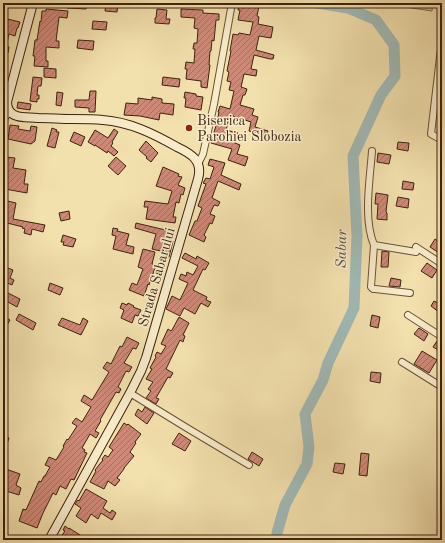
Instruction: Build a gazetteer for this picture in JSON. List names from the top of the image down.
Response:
{
  "streets": {
    "main road": ["Strada Sabarului"]
  },
  "water": ["Sabar"],
  "places": ["Biserica Parohiei Slobozia"]
}
